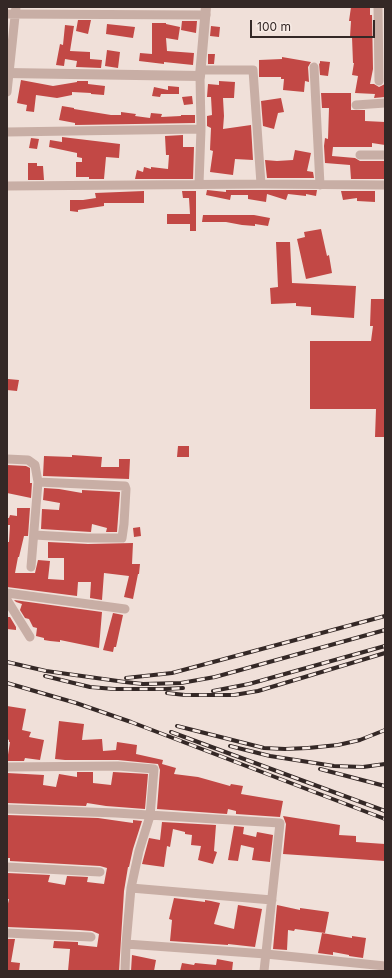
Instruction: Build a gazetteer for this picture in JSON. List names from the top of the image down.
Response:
{
  "scale_bar": "100 m"
}
